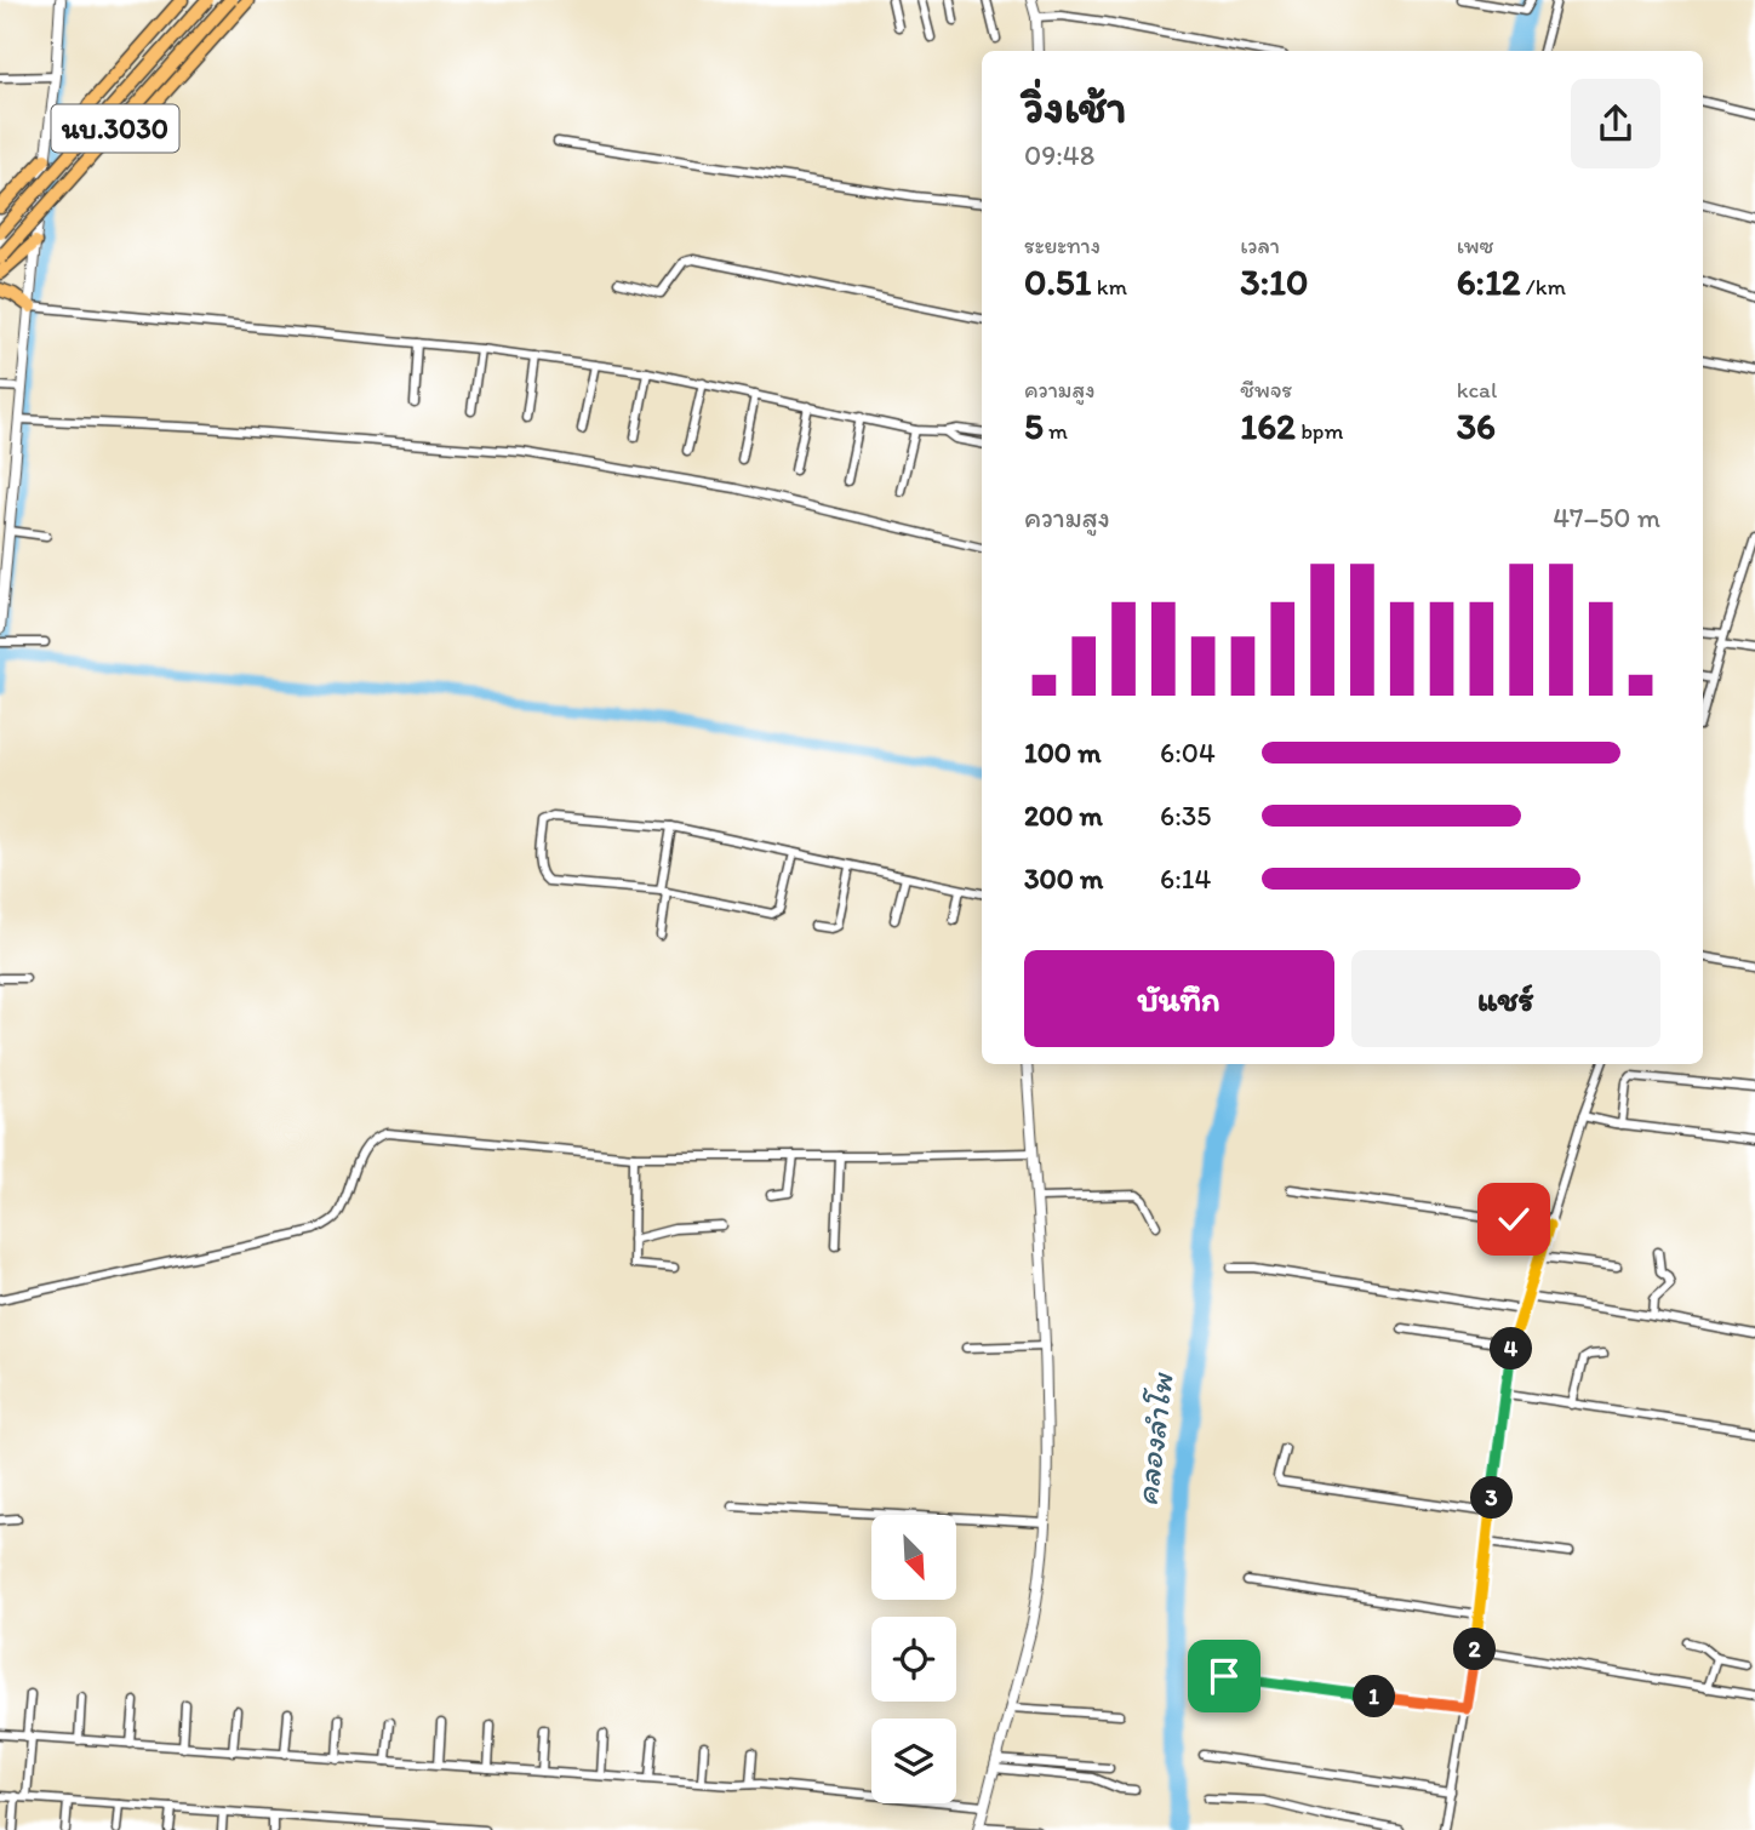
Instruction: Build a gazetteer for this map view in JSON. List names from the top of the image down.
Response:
{
  "streets": {
    "main road": ["นบ.3030"]
  },
  "water": ["คลองลำโพ"],
  "north": "bottom right",
  "page": {
    "heading": ["วิ่งเช้า", "09:48"],
    "stats": [
      ["ระยะทาง", "0.51 km"],
      ["เวลา", "3:10"],
      ["เพซ", "6:12 /km"],
      ["ความสูง", "5 m"],
      ["ชีพจร", "162 bpm"],
      ["kcal", "36"]
    ],
    "chart": ["ความสูง", "47–50 m"],
    "list": [
      {
        "name": "100 m",
        "note": "6:04"
      },
      {
        "name": "200 m",
        "note": "6:35"
      },
      {
        "name": "300 m",
        "note": "6:14"
      }
    ],
    "buttons": ["บันทึก", "แชร์"],
    "pins": [
      "4",
      "3",
      "2",
      "1"
    ]
  }
}
